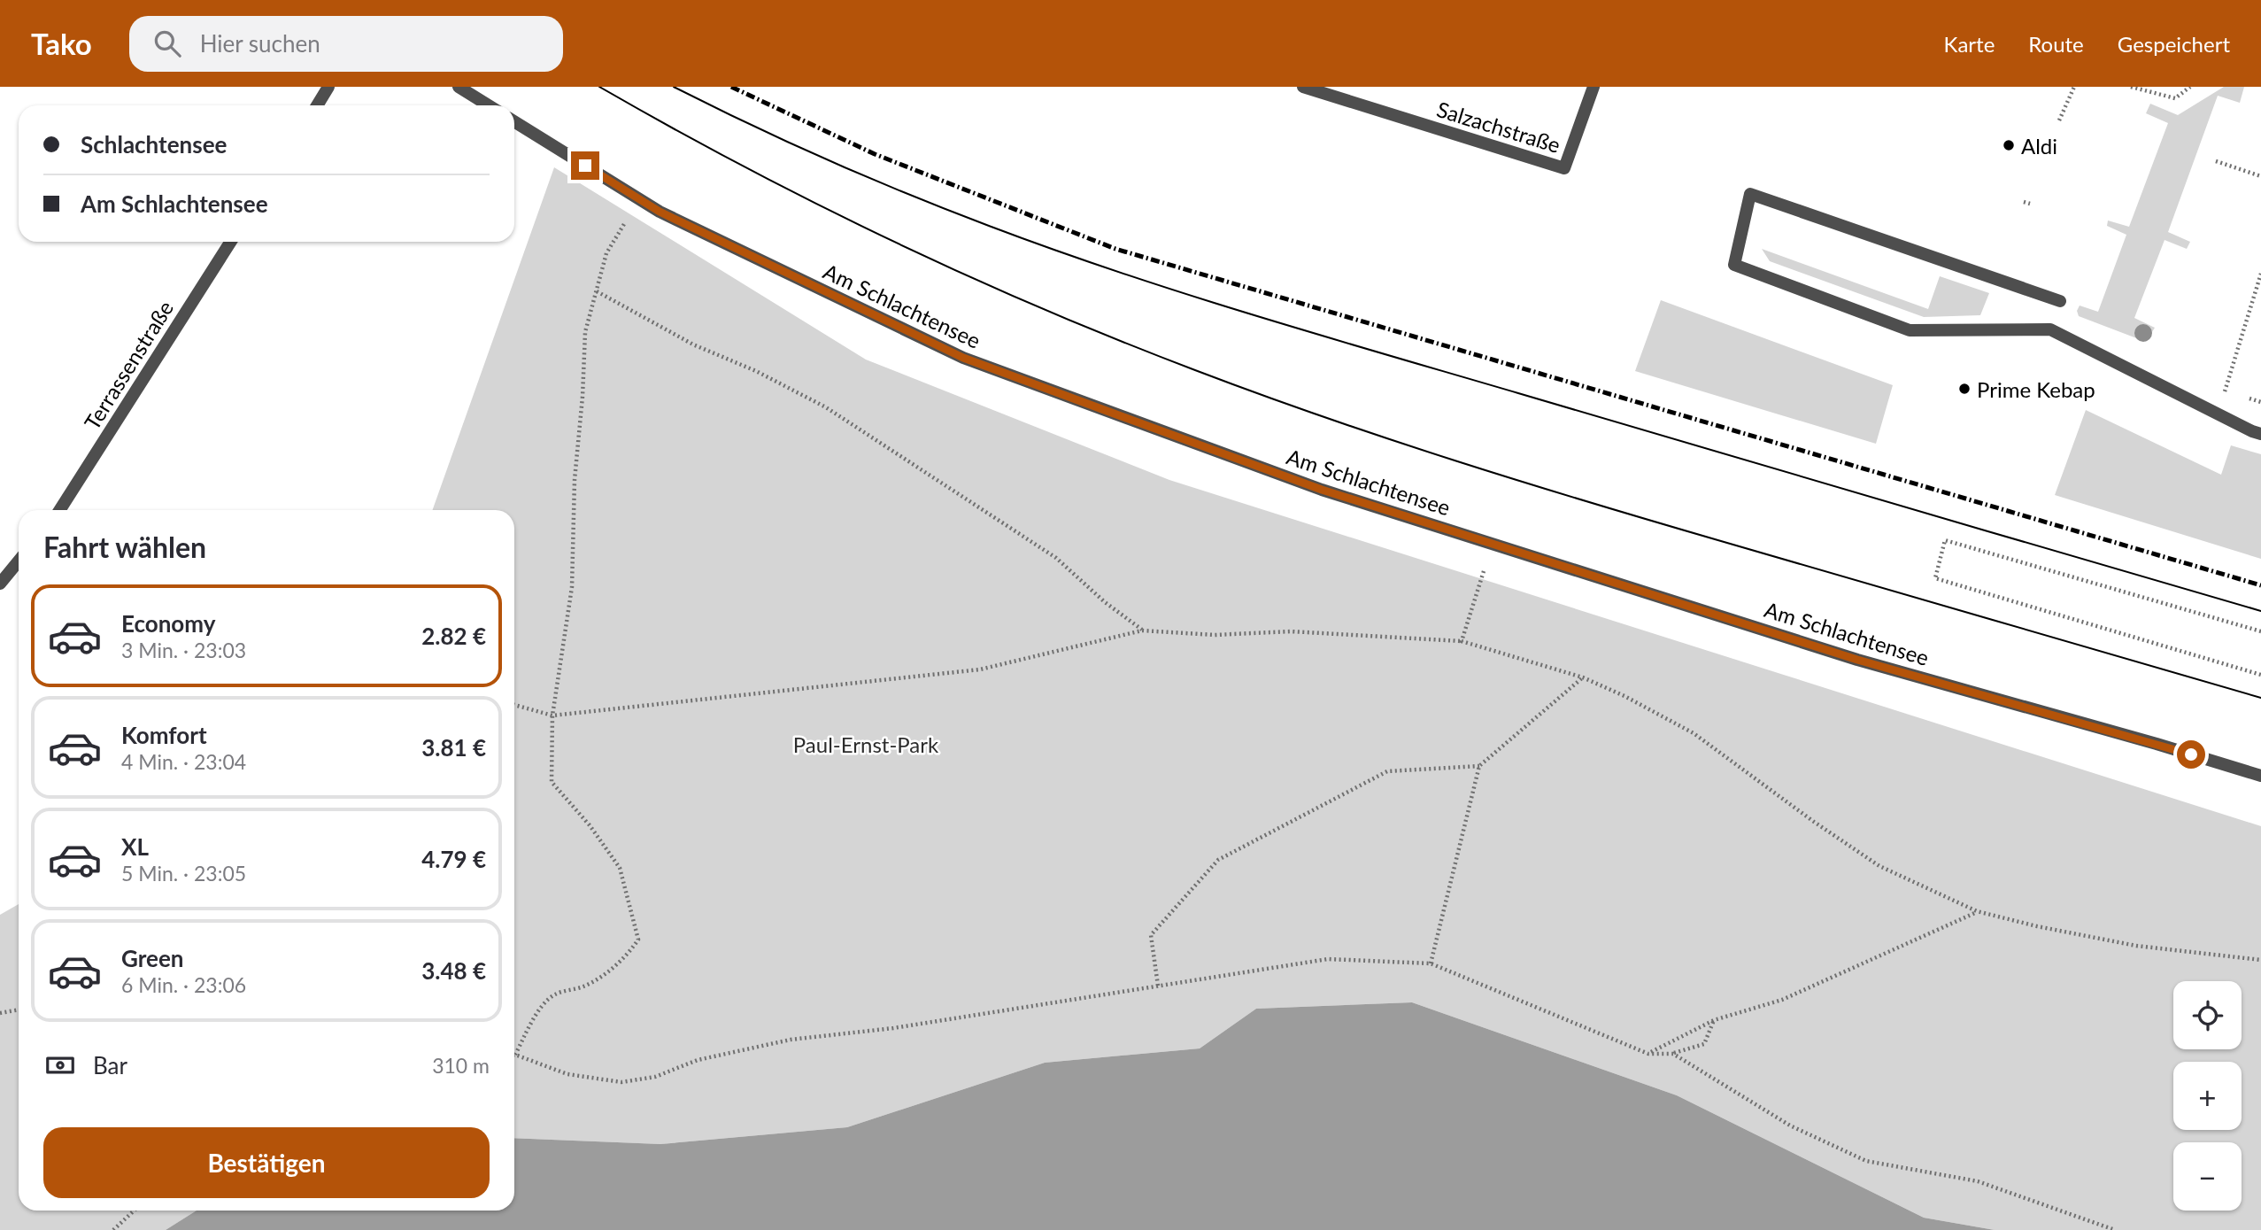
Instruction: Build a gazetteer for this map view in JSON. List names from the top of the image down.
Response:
{
  "streets": {
    "street": ["Salzachstraße", "Am Schlachtensee", "Terrassenstraße"]
  },
  "parks": ["Paul-Ernst-Park"],
  "places": ["Aldi", "Prime Kebap"],
  "page": {
    "header": "Tako",
    "search": "Hier suchen",
    "nav": ["Karte", "Route", "Gespeichert"],
    "banner": ["Schlachtensee", "Am Schlachtensee"],
    "heading": "Fahrt wählen",
    "list": [
      {
        "name": "Economy",
        "note": "3 Min. · 23:03",
        "value": "2.82 €"
      },
      {
        "name": "Komfort",
        "note": "4 Min. · 23:04",
        "value": "3.81 €"
      },
      {
        "name": "XL",
        "note": "5 Min. · 23:05",
        "value": "4.79 €"
      },
      {
        "name": "Green",
        "note": "6 Min. · 23:06",
        "value": "3.48 €"
      }
    ],
    "map_buttons": ["+", "−"],
    "pay": ["Bar", "310 m"],
    "buttons": "Bestätigen"
  }
}
